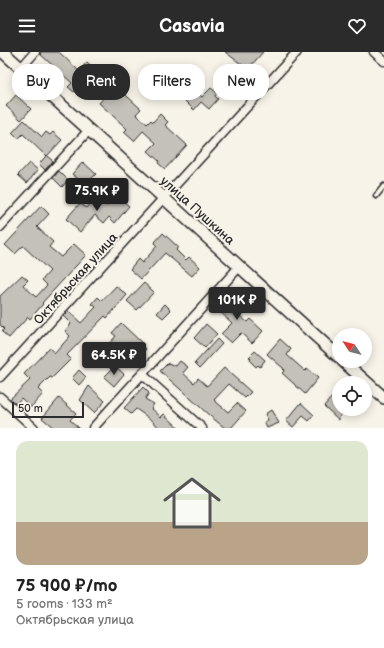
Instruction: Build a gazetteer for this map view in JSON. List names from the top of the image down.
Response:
{
  "streets": {
    "street": ["улица Пушкина", "Октябрьская улица"]
  },
  "crossings": [
    ["улица Пушкина", "Октябрьская улица"]
  ],
  "scale_bar": "50 m",
  "north": "top left",
  "page": {
    "header": "Casavia",
    "chip": [
      "Buy",
      "Rent",
      "Filters",
      "New"
    ],
    "price": ["75.9K ₽", "101K ₽", "64.5K ₽"],
    "scale": "50 m",
    "list": [
      {
        "name": "75 900 ₽/mo",
        "note": "5 rooms · 133 m² · Октябрьская улица"
      }
    ]
  }
}
